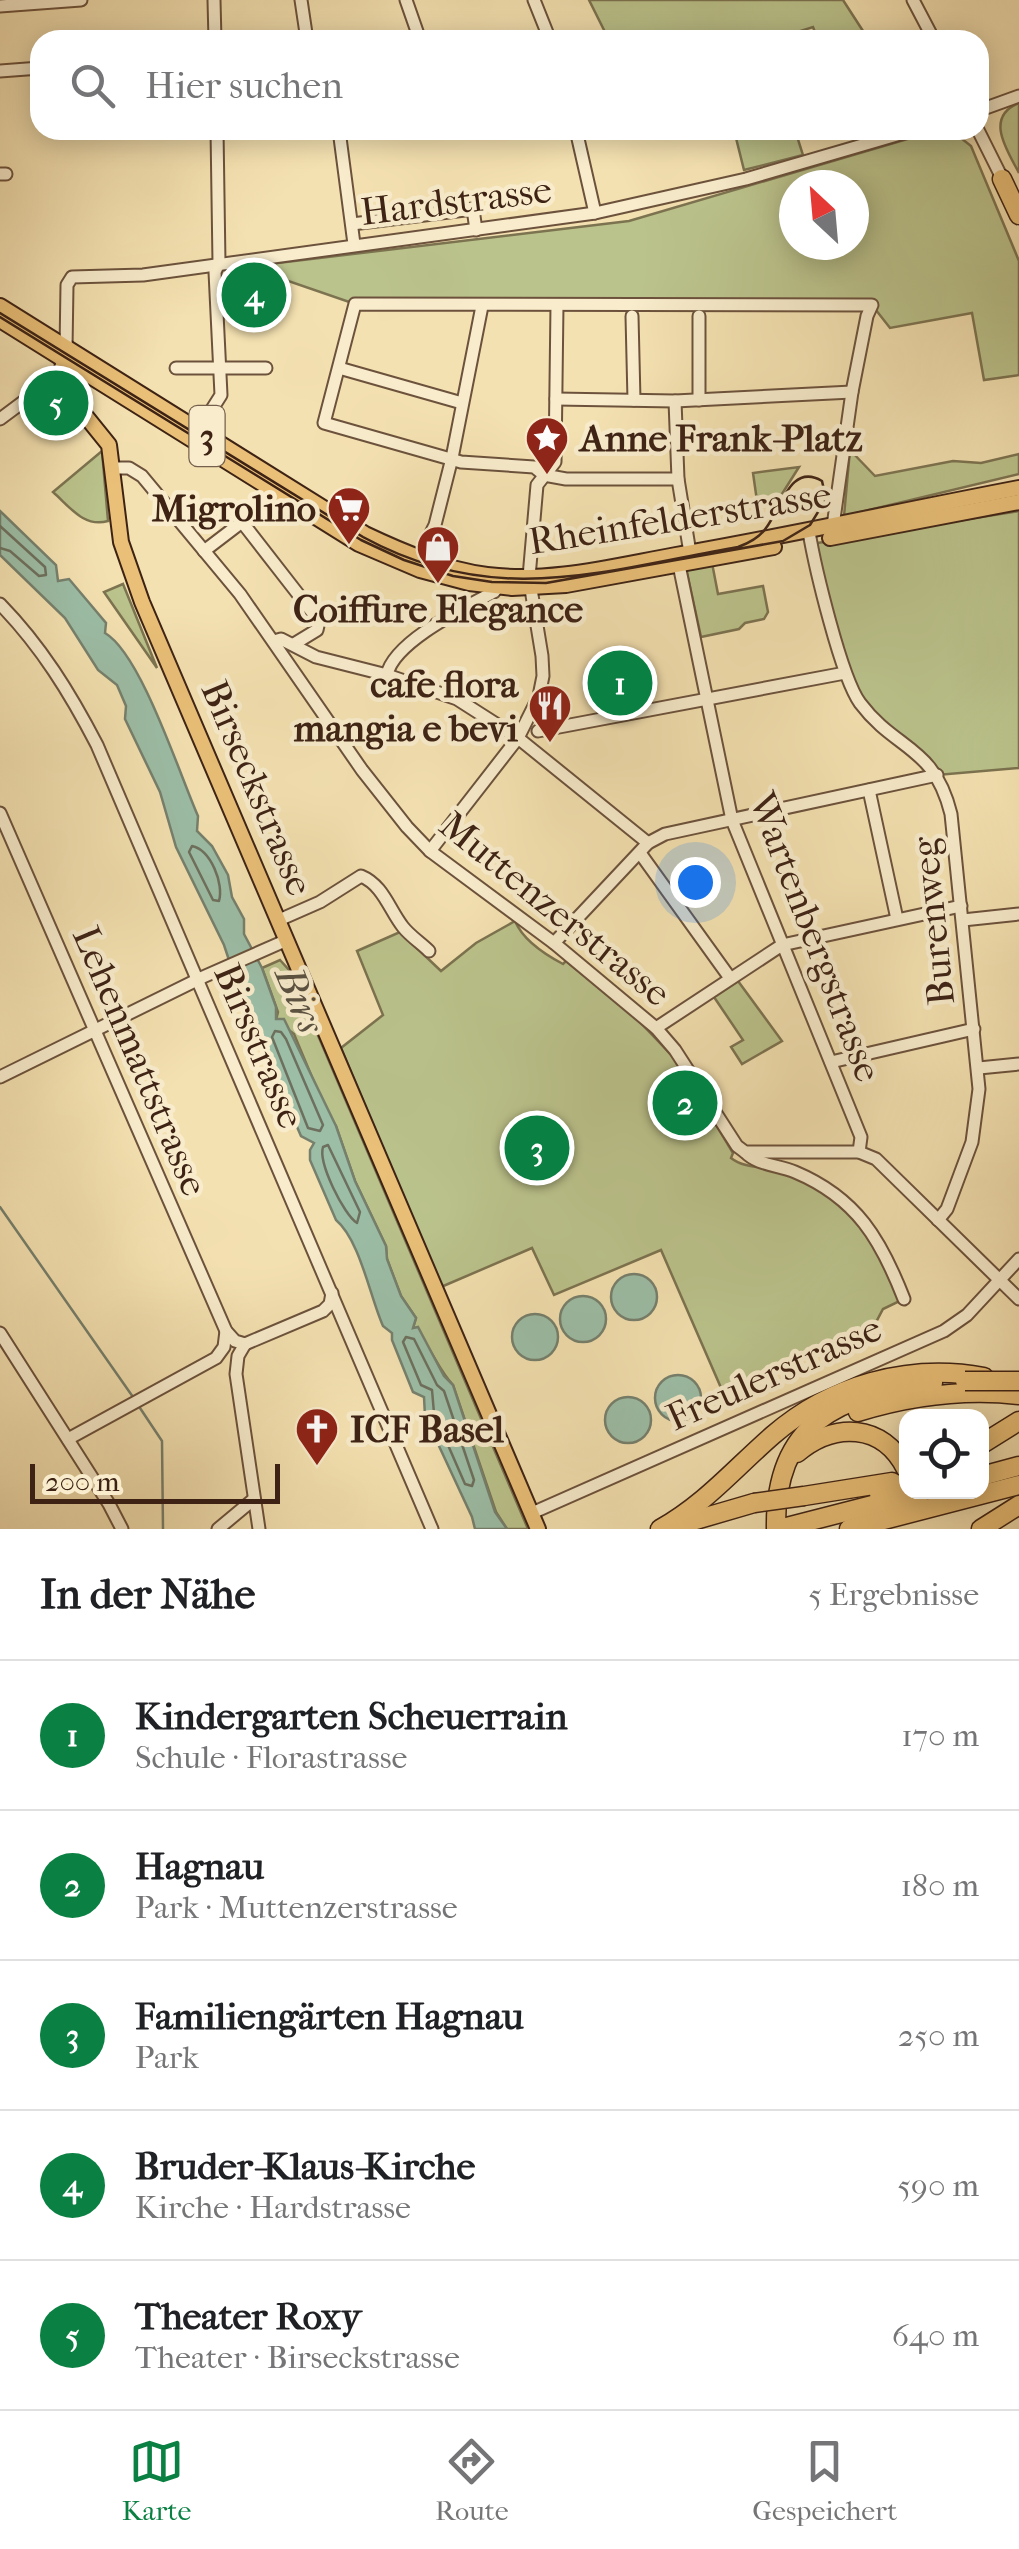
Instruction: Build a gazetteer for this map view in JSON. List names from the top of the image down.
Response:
{
  "streets": {
    "main road": ["3", "Rheinfelderstrasse", "Birseckstrasse"],
    "street": [
      "Hardstrasse",
      "Muttenzerstrasse",
      "Burenweg",
      "Wartenbergstrasse",
      "Birsstrasse",
      "Lehenmattstrasse",
      "Freulerstrasse"
    ]
  },
  "crossings": [
    ["Hardstrasse", "Rheinfelderstrasse"],
    ["Rheinfelderstrasse", "Wartenbergstrasse"],
    ["Birseckstrasse", "Muttenzerstrasse"],
    ["Birseckstrasse", "Freulerstrasse"]
  ],
  "water": ["Birs"],
  "places": {
    "place": ["Anne Frank-Platz"],
    "supermarket": ["Migrolino"],
    "shop": ["Coiffure Elegance"],
    "restaurant": ["cafe flora mangia e bevi"],
    "church": ["ICF Basel"]
  },
  "scale_bar": "200 m",
  "north": "top left",
  "page": {
    "search": "Hier suchen",
    "pins": [
      "4",
      "5",
      "1",
      "2",
      "3"
    ],
    "scale": "200 m",
    "heading": ["In der Nähe", "5 Ergebnisse"],
    "list": [
      {
        "mark": "1",
        "name": "Kindergarten Scheuerrain",
        "note": "Schule · Florastrasse",
        "value": "170 m"
      },
      {
        "mark": "2",
        "name": "Hagnau",
        "note": "Park · Muttenzerstrasse",
        "value": "180 m"
      },
      {
        "mark": "3",
        "name": "Familiengärten Hagnau",
        "note": "Park",
        "value": "250 m"
      },
      {
        "mark": "4",
        "name": "Bruder-Klaus-Kirche",
        "note": "Kirche · Hardstrasse",
        "value": "590 m"
      },
      {
        "mark": "5",
        "name": "Theater Roxy",
        "note": "Theater · Birseckstrasse",
        "value": "640 m"
      }
    ],
    "nav": ["Karte", "Route", "Gespeichert"]
  }
}
